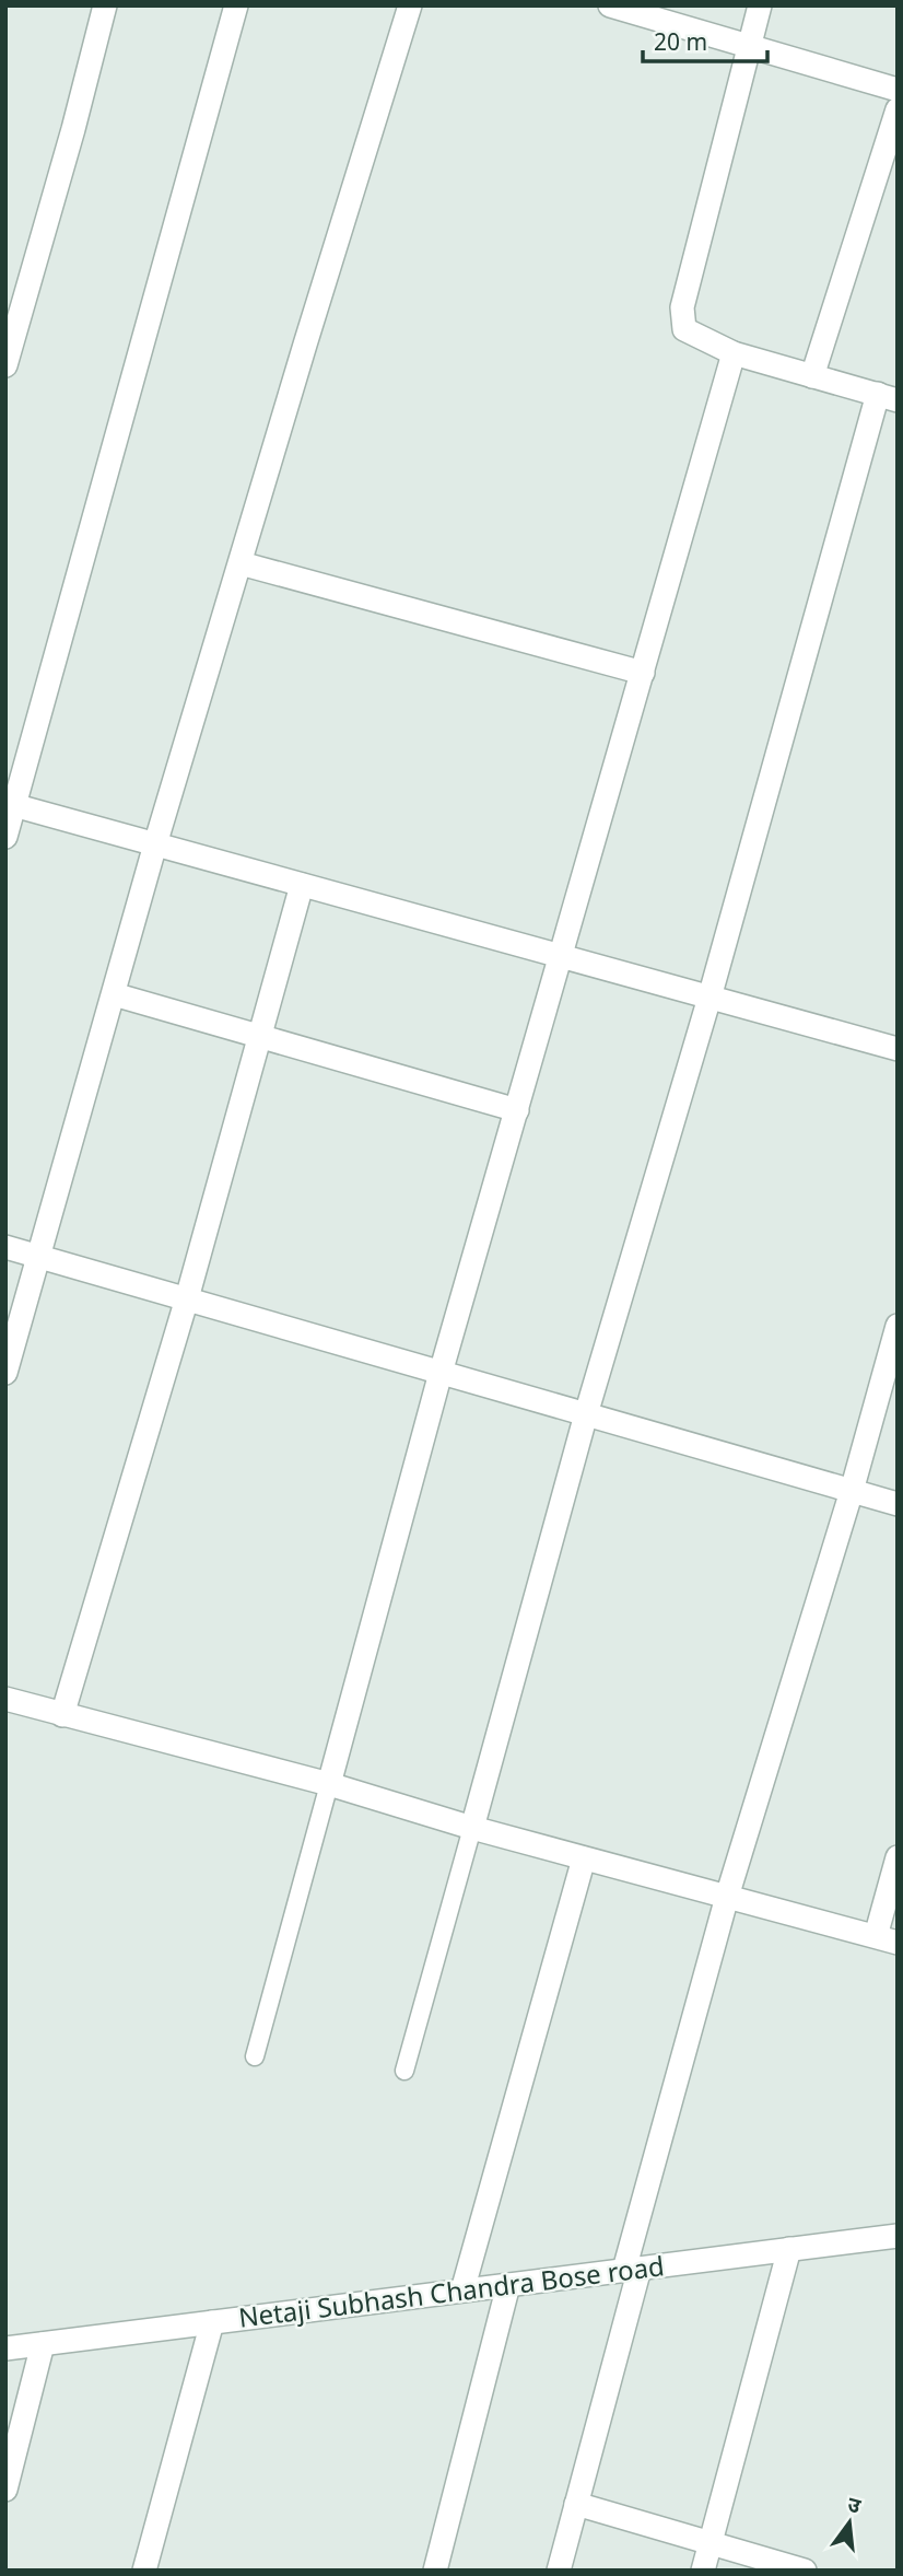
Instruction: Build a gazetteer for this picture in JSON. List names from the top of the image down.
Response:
{
  "streets": {
    "street": ["Netaji Subhash Chandra Bose road"]
  },
  "scale_bar": "20 m",
  "north": "top"
}
